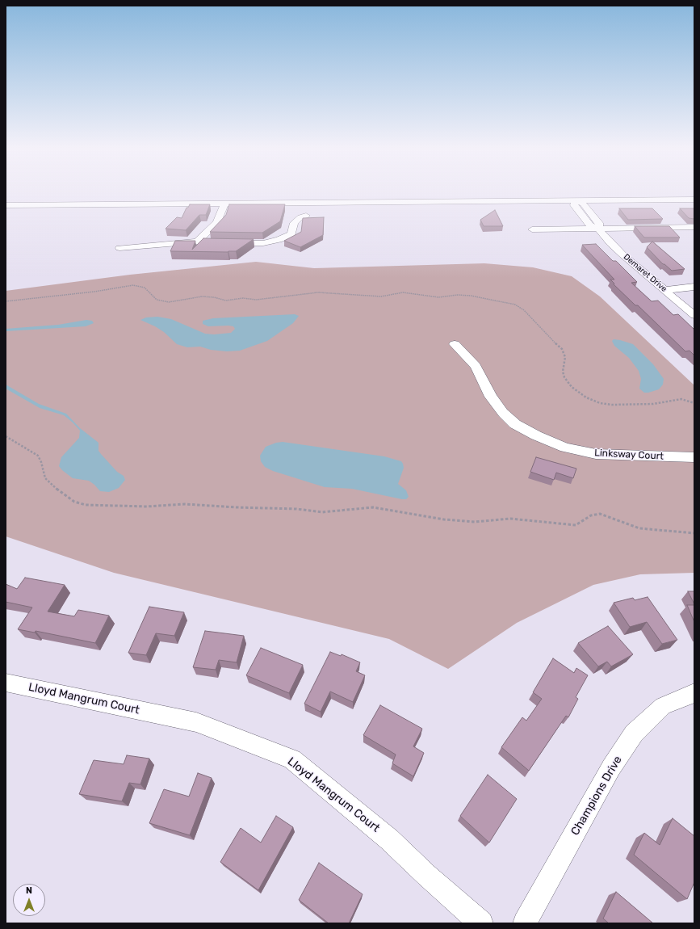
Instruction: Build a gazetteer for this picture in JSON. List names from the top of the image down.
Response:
{
  "streets": {
    "street": [
      "Demaret Drive",
      "Linksway Court",
      "Lloyd Mangrum Court",
      "Champions Drive"
    ]
  },
  "north": "top"
}
